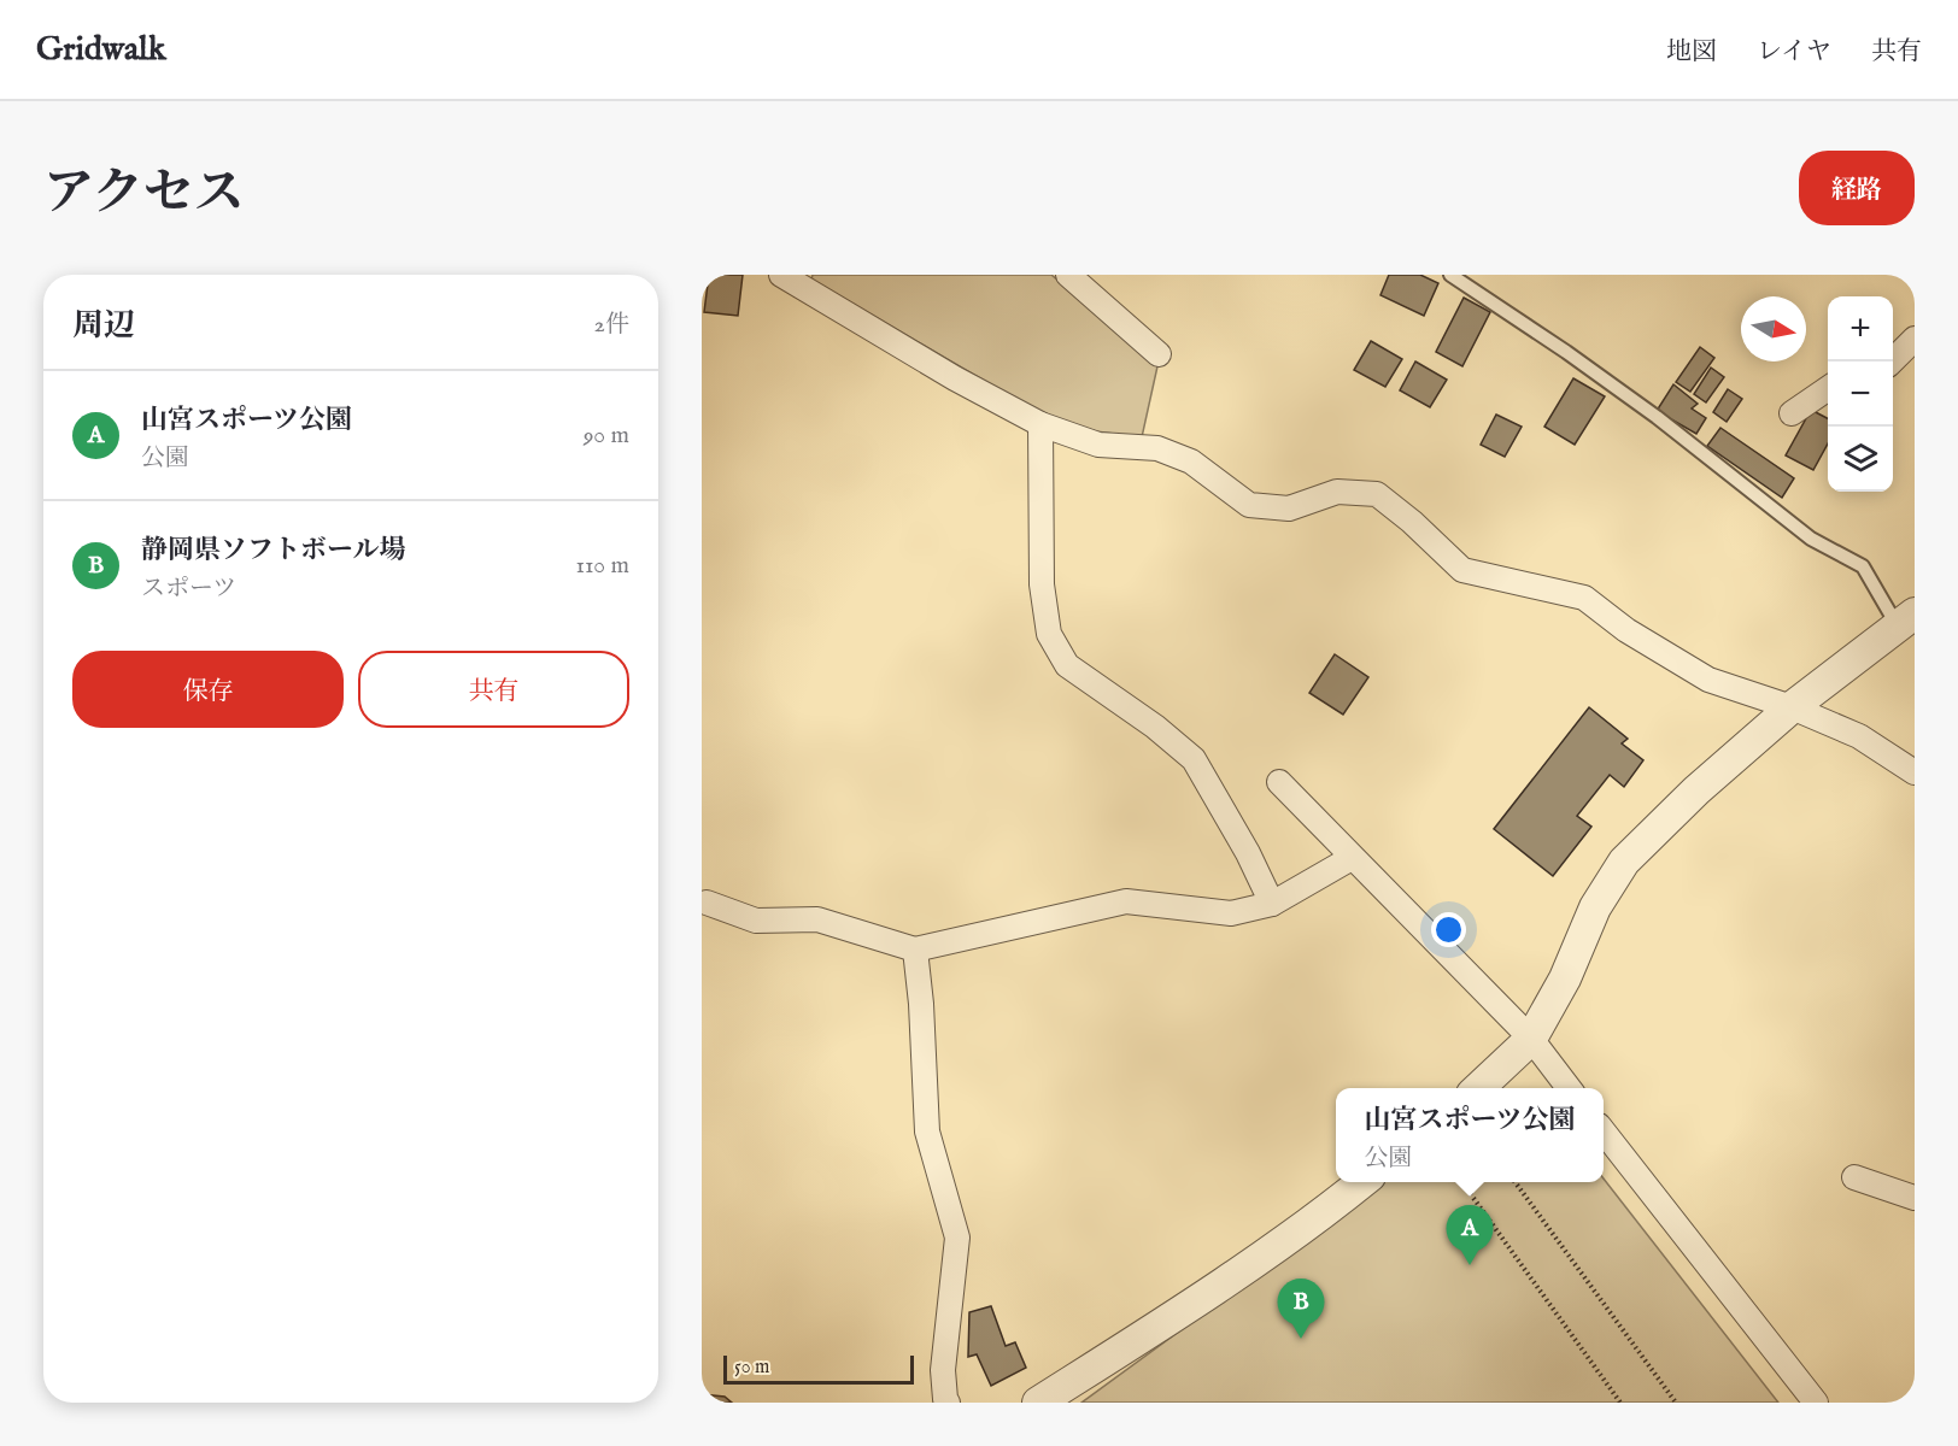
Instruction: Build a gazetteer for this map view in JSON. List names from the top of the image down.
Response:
{
  "scale_bar": "50 m",
  "north": "right",
  "page": {
    "header": "Gridwalk",
    "nav": ["地図", "レイヤ", "共有"],
    "title": "アクセス",
    "buttons": [
      "経路",
      ["保存", "共有"]
    ],
    "heading": ["周辺", "2件"],
    "map_buttons": ["+", "−"],
    "list": [
      {
        "mark": "A",
        "name": "山宮スポーツ公園",
        "note": "公園",
        "value": "90 m"
      },
      {
        "mark": "B",
        "name": "静岡県ソフトボール場",
        "note": "スポーツ",
        "value": "110 m"
      }
    ],
    "popup": ["山宮スポーツ公園", "公園"],
    "pins": ["A", "B"],
    "scale": "50 m"
  }
}
